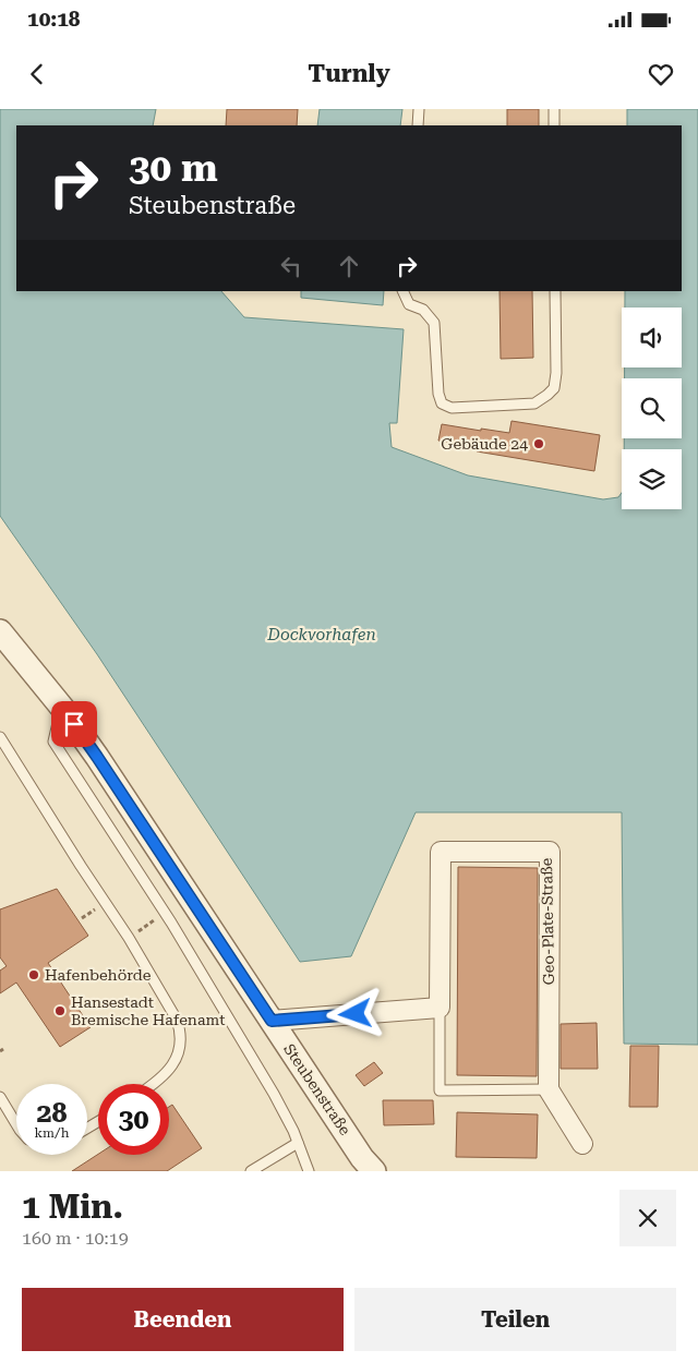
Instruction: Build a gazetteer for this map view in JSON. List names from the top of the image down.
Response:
{
  "streets": {
    "street": ["Geo-Plate-Straße", "Steubenstraße"]
  },
  "water": ["Dockvorhafen"],
  "places": ["Gebäude 24", "Hafenbehörde", "Hansestadt Bremische Hafenamt"],
  "page": {
    "status": "10:18",
    "header": "Turnly",
    "turn": ["30 m", "Steubenstraße"],
    "speed": "28 km/h",
    "limit": "30",
    "heading": ["1 Min.", "160 m · 10:19"],
    "buttons": ["Beenden", "Teilen"]
  }
}
